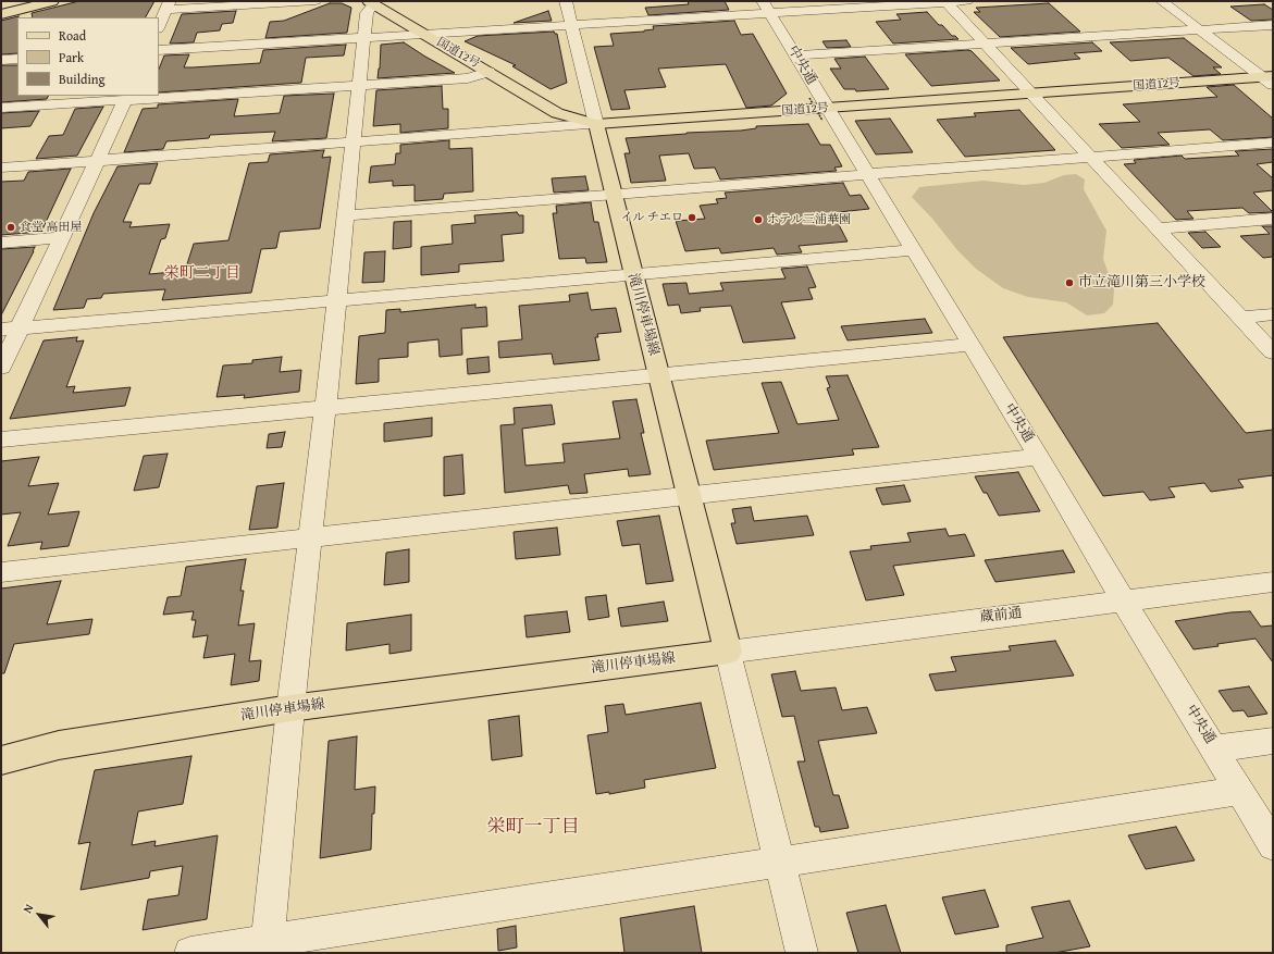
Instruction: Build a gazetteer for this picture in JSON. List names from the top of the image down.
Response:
{
  "streets": {
    "main road": ["国道12号", "滝川停車場線"],
    "street": ["中央通", "蔵前通"]
  },
  "crossings": [
    ["国道12号", "中央通"],
    ["国道12号", "滝川停車場線"],
    ["中央通", "蔵前通"],
    ["滝川停車場線", "蔵前通"]
  ],
  "districts": ["栄町二丁目", "栄町一丁目"],
  "places": [
    "イル チエロ",
    "ホテル三浦華園",
    "食堂 高田屋",
    "市立滝川第三小学校"
  ],
  "legend": ["Road", "Park", "Building"],
  "north": "top left"
}
